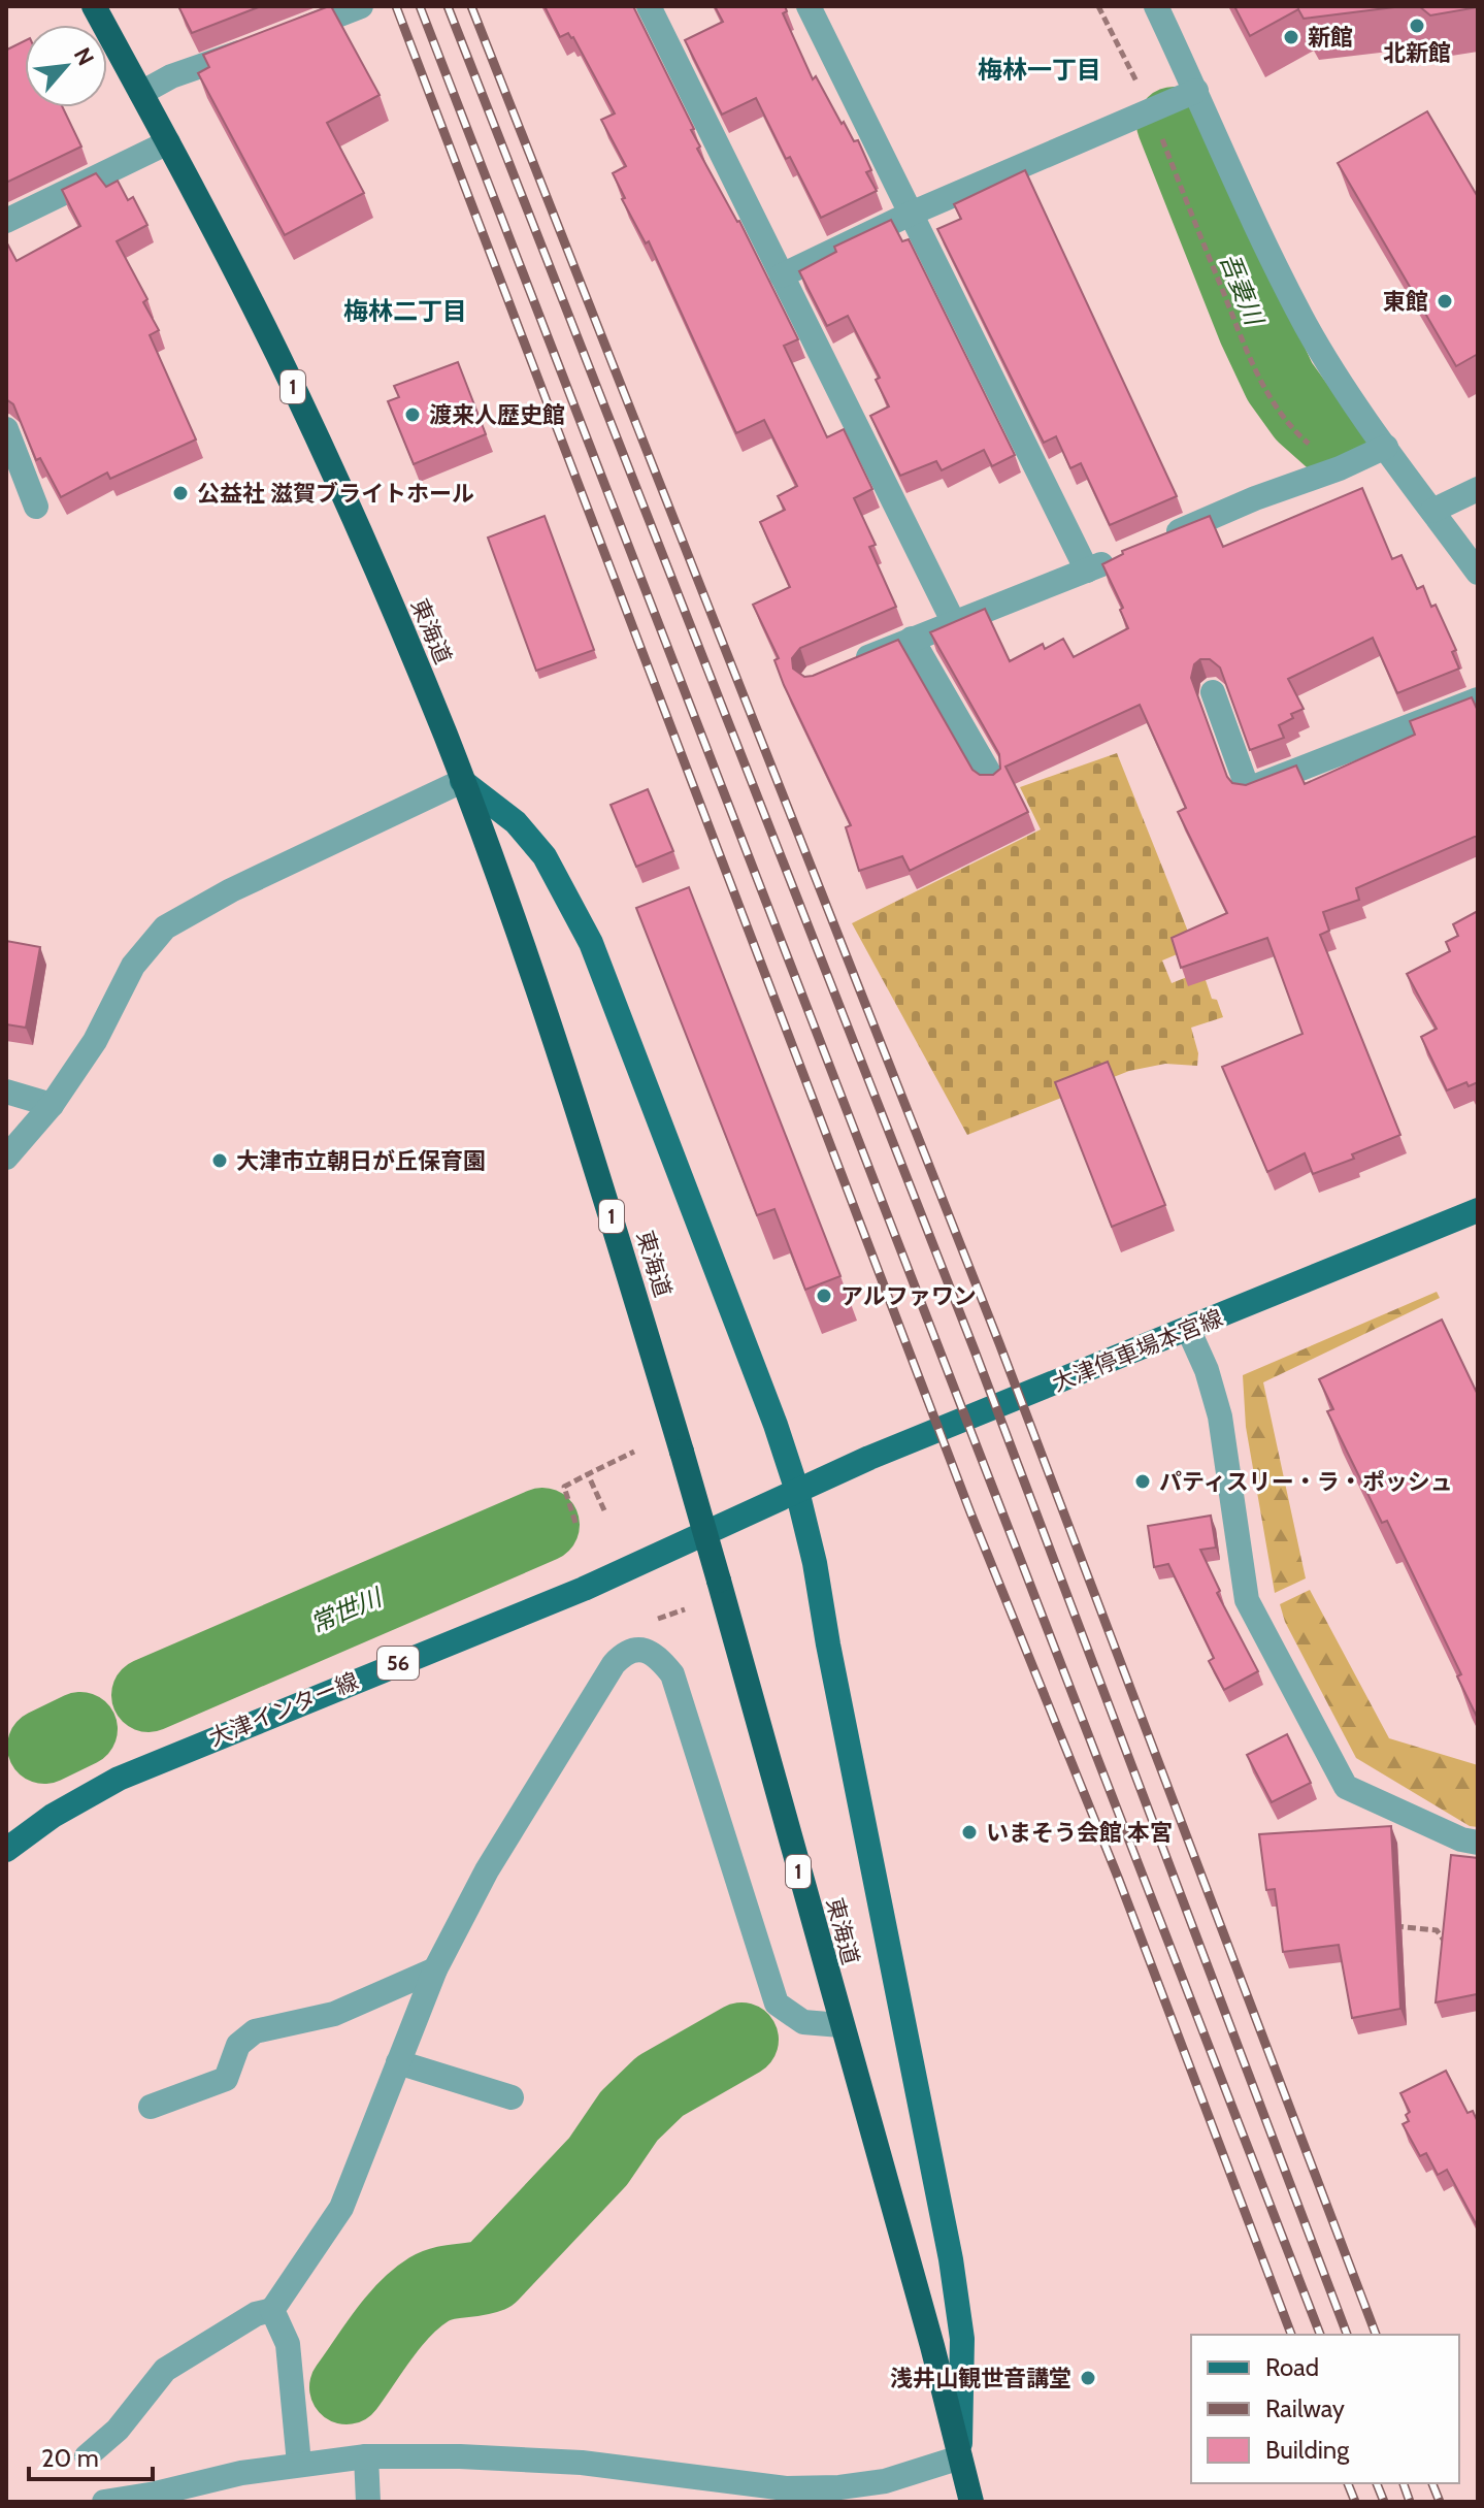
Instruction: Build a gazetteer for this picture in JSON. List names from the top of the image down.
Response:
{
  "streets": {
    "highway": ["1", "東海道"],
    "main road": ["大津停車場本宮線", "56", "大津インター線"]
  },
  "crossings": [
    ["大津停車場本宮線", "大津インター線"]
  ],
  "districts": ["梅林一丁目", "梅林二丁目"],
  "water": ["吾妻川", "常世川"],
  "places": [
    "北新館",
    "新館",
    "東館",
    "渡来人歴史館",
    "公益社 滋賀ブライトホール",
    "大津市立朝日が丘保育園",
    "アルファワン",
    "パティスリー・ラ・ポッシュ",
    "いまそう会館 本宮",
    "浅井山観世音講堂"
  ],
  "legend": ["Road", "Railway", "Building"],
  "scale_bar": "20 m",
  "north": "top right"
}
